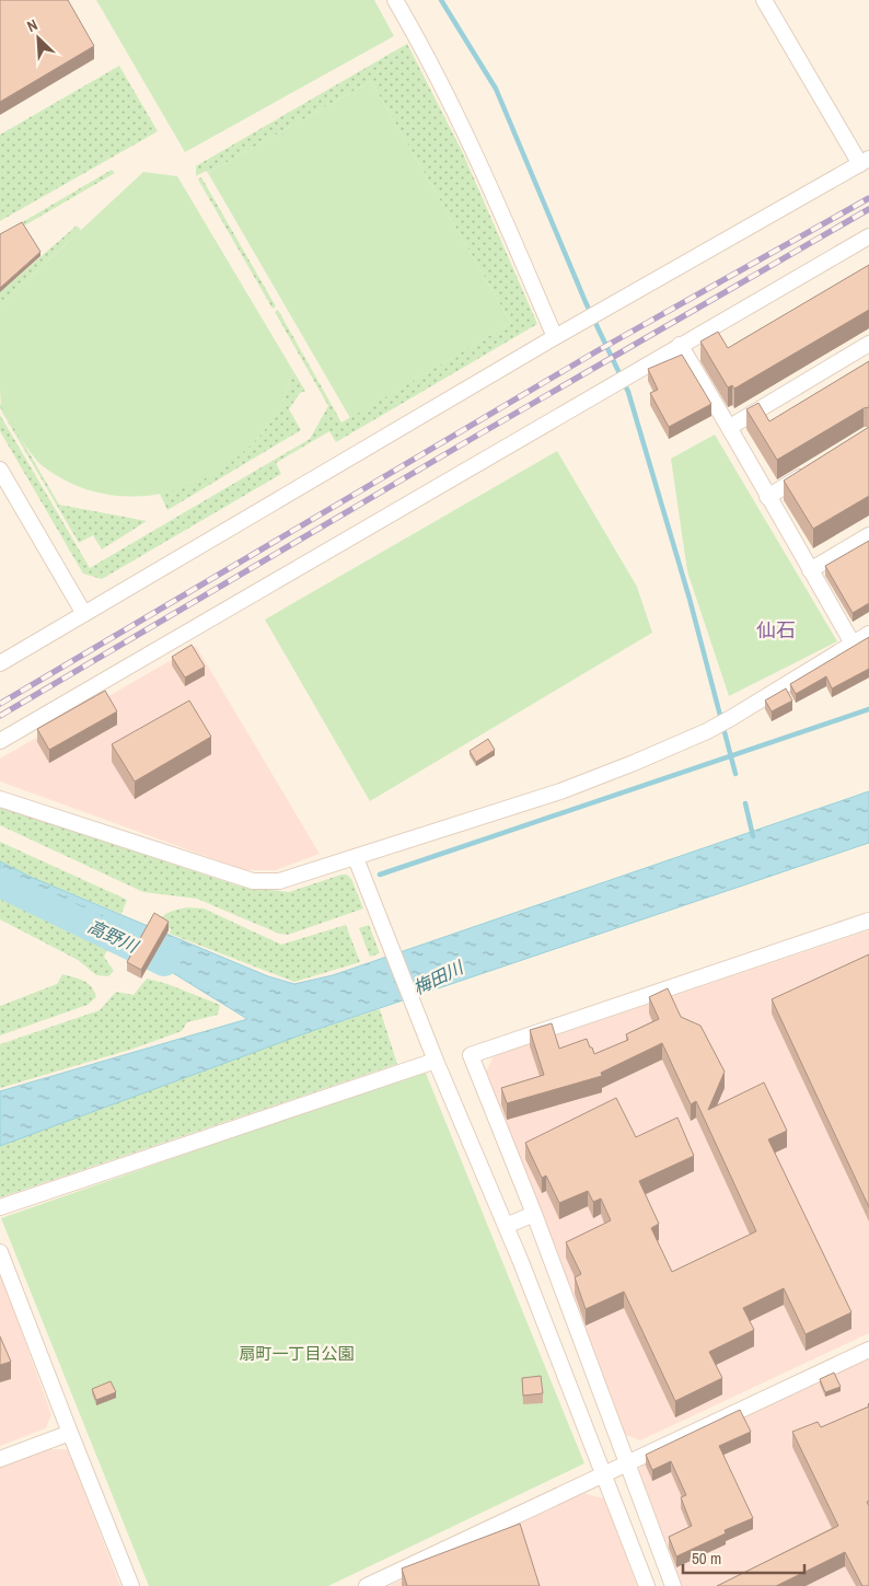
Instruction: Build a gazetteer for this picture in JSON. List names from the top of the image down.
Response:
{
  "districts": ["仙石"],
  "water": ["高野川", "梅田川"],
  "parks": ["扇町一丁目公園"],
  "scale_bar": "50 m",
  "north": "top left"
}
